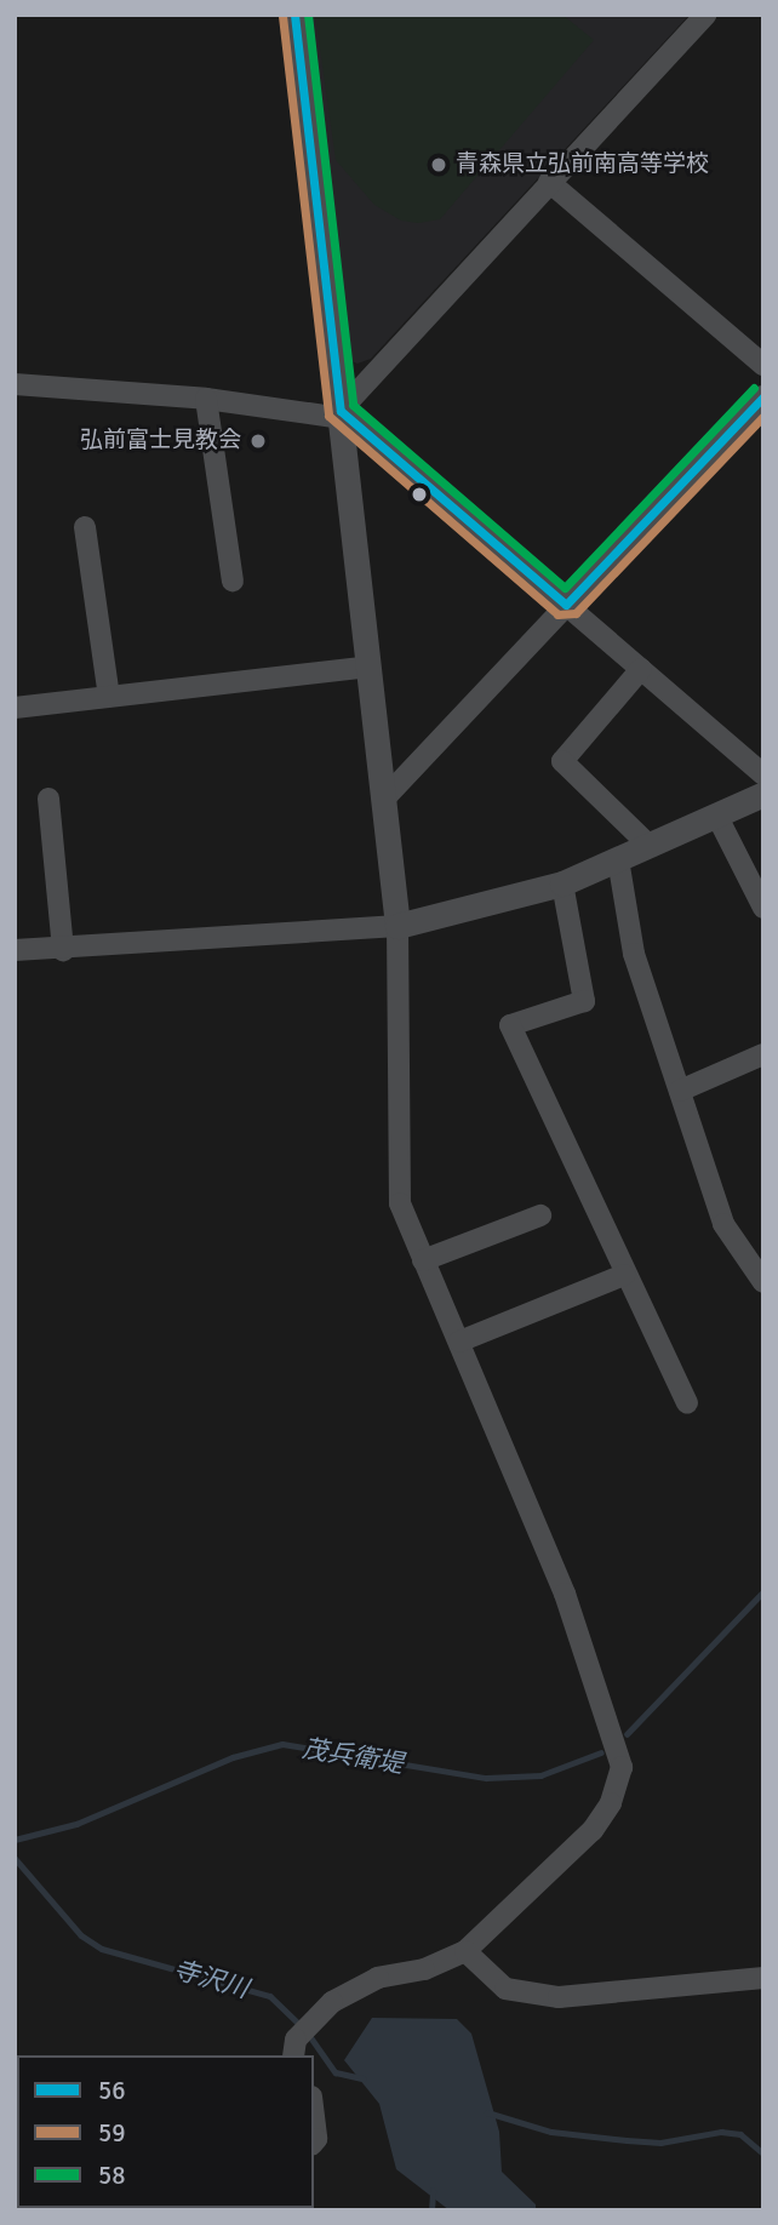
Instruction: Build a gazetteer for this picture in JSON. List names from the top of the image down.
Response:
{
  "water": ["茂兵衛堤", "寺沢川"],
  "places": ["青森県立弘前南高等学校", "弘前富士見教会"],
  "lines": ["transit line 56", "transit line 58", "transit line 59"],
  "legend": ["56", "59", "58"]
}
